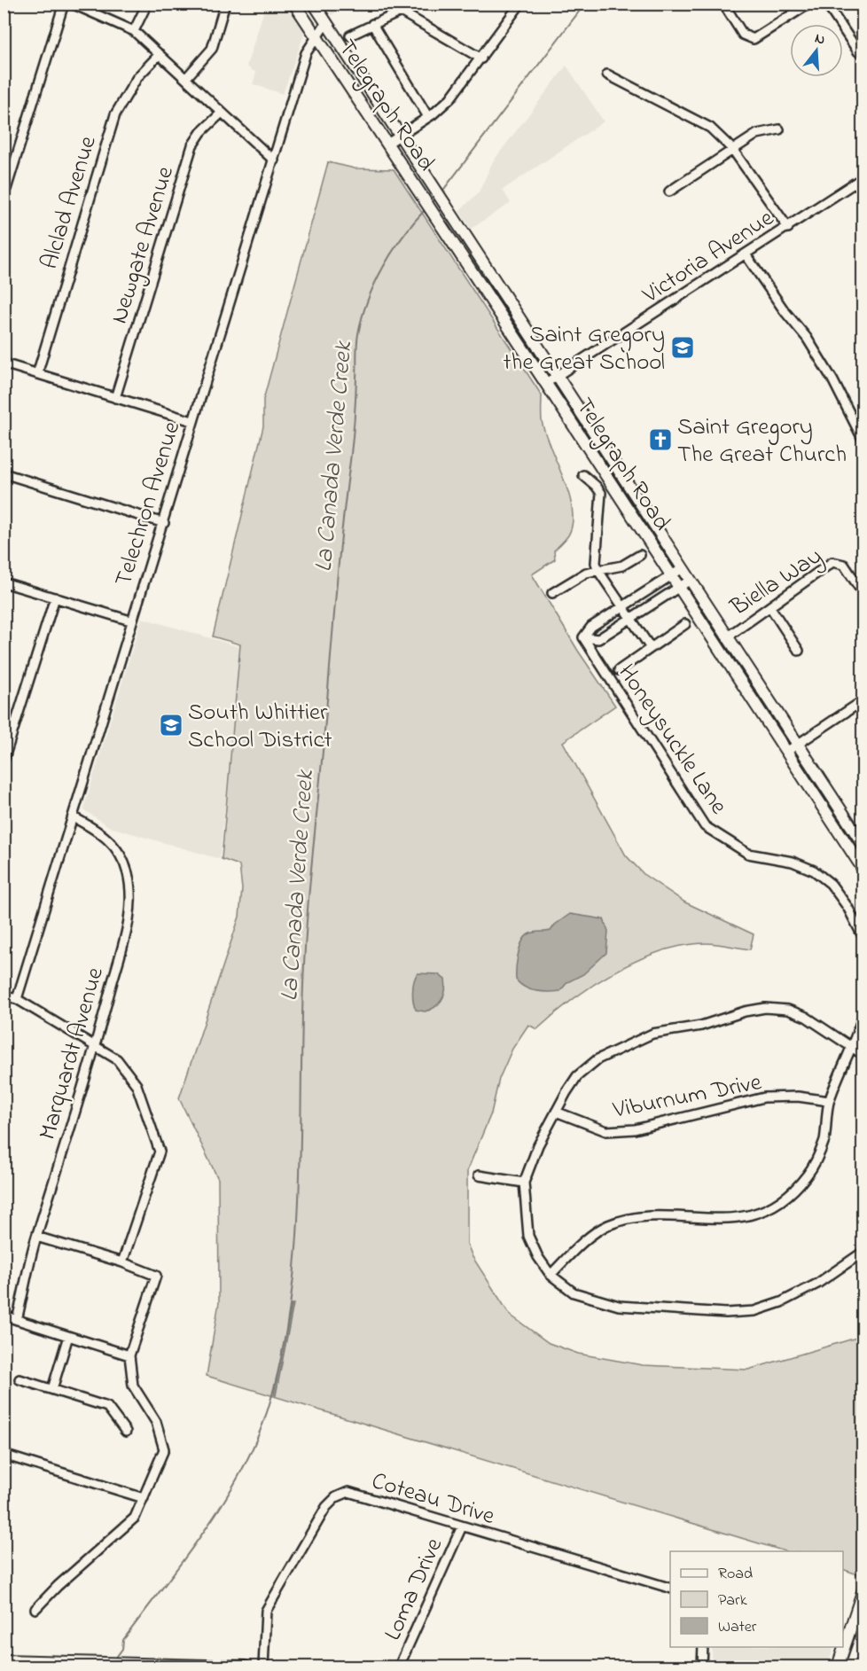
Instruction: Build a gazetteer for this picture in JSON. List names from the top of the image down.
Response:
{
  "streets": {
    "main road": ["Telegraph Road"],
    "street": [
      "Alclad Avenue",
      "Newgate Avenue",
      "Victoria Avenue",
      "Telechron Avenue",
      "Biella Way",
      "Honeysuckle Lane",
      "Marquardt Avenue",
      "Viburnum Drive",
      "Coteau Drive",
      "Loma Drive"
    ]
  },
  "crossings": [
    ["Telegraph Road", "Victoria Avenue"],
    ["Telegraph Road", "Telechron Avenue"],
    ["Telegraph Road", "Biella Way"],
    ["Telechron Avenue", "Marquardt Avenue"],
    ["Coteau Drive", "Loma Drive"]
  ],
  "water": ["La Canada Verde Creek"],
  "places": {
    "school or university": ["Saint Gregory the Great School", "South Whittier School District"],
    "church": ["Saint Gregory The Great Church"]
  },
  "legend": ["Road", "Park", "Water"],
  "north": "top"
}
